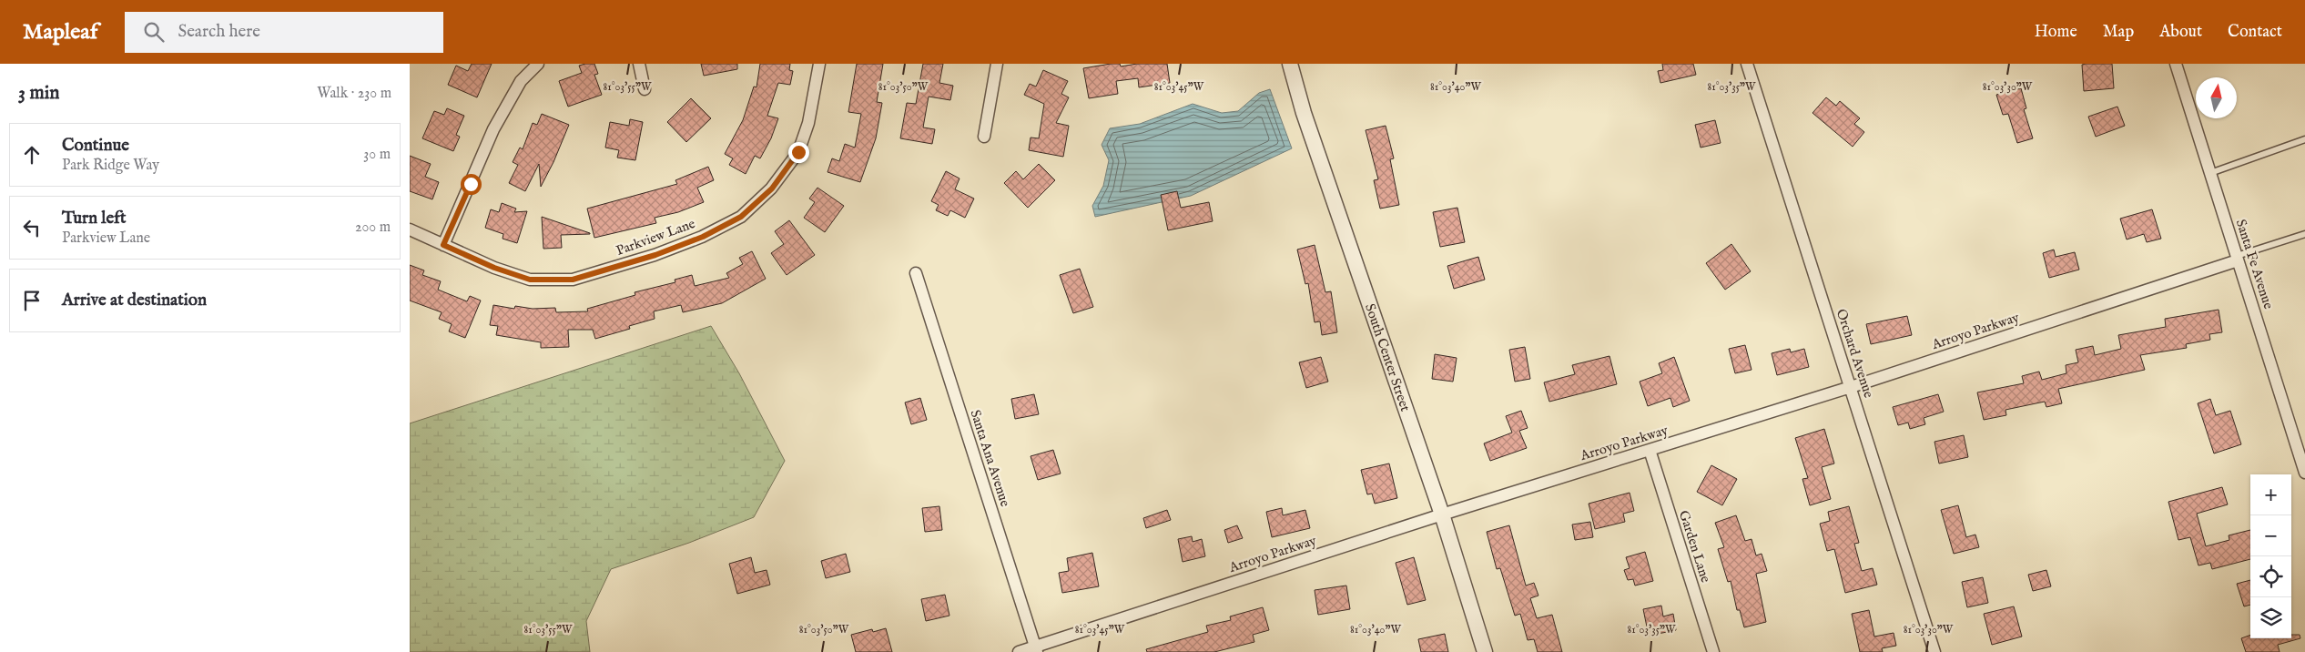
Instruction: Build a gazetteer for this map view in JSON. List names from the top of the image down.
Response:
{
  "streets": {
    "street": [
      "Parkview Lane",
      "Santa Fe Avenue",
      "Arroyo Parkway",
      "Orchard Avenue",
      "South Center Street",
      "Santa Ana Avenue",
      "Garden Lane"
    ]
  },
  "crossings": [
    ["Santa Fe Avenue", "Arroyo Parkway"],
    ["Arroyo Parkway", "Orchard Avenue"],
    ["Arroyo Parkway", "South Center Street"],
    ["Arroyo Parkway", "Santa Ana Avenue"],
    ["Arroyo Parkway", "Garden Lane"]
  ],
  "north": "top",
  "page": {
    "header": "Mapleaf",
    "search": "Search here",
    "nav": [
      "Home",
      "Map",
      "About",
      "Contact"
    ],
    "heading": ["3 min", "Walk · 230 m"],
    "list": [
      ["Continue", "Park Ridge Way", "30 m"],
      ["Turn left", "Parkview Lane", "200 m"],
      "Arrive at destination"
    ],
    "map_buttons": ["+", "−"]
  },
  "coordinates": [
    "81°03'55\"W",
    "81°03'50\"W",
    "81°03'45\"W",
    "81°03'40\"W",
    "81°03'35\"W",
    "81°03'30\"W"
  ]
}
